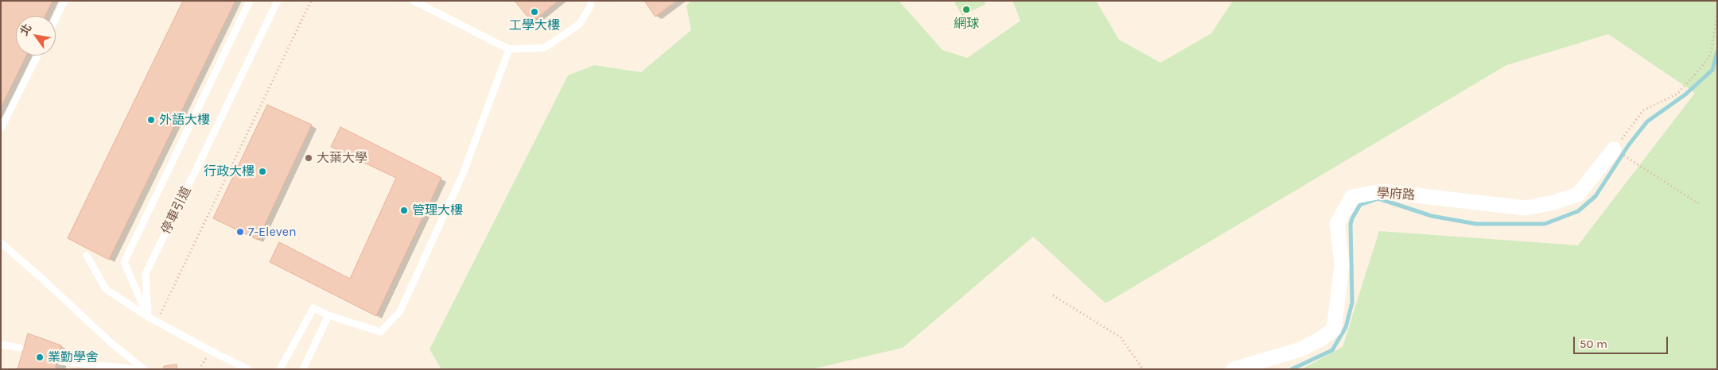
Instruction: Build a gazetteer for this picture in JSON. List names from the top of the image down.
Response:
{
  "streets": {
    "street": ["學府路"],
    "lane": ["停車引道"]
  },
  "places": [
    "網球",
    "工學大樓",
    "外語大樓",
    "大葉大學",
    "行政大樓",
    "管理大樓",
    "7-Eleven",
    "業勤學舍"
  ],
  "scale_bar": "50 m",
  "north": "top left"
}
